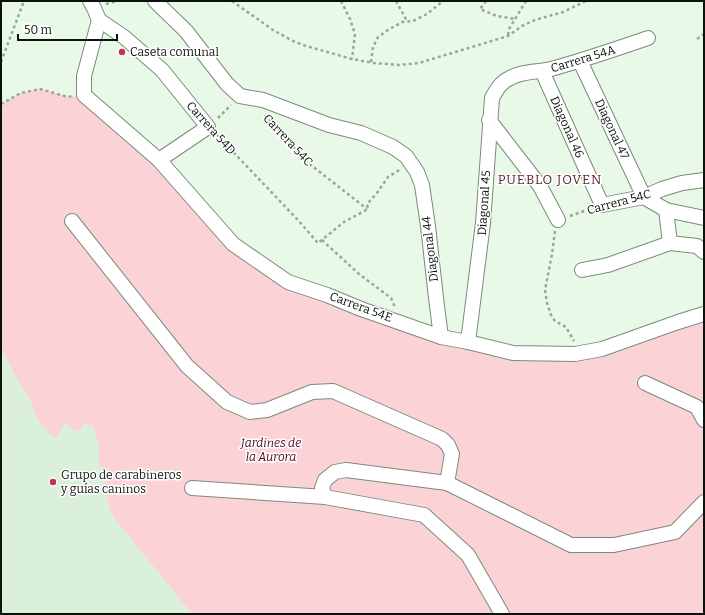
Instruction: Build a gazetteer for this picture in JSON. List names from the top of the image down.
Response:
{
  "streets": {
    "street": [
      "Carrera 54A",
      "Diagonal 46",
      "Carrera 54D",
      "Diagonal 47",
      "Carrera 54C",
      "Diagonal 45",
      "Diagonal 44",
      "Carrera 54E"
    ]
  },
  "crossings": [
    ["Carrera 54A", "Diagonal 46"],
    ["Carrera 54A", "Diagonal 47"],
    ["Carrera 54A", "Diagonal 45"],
    ["Diagonal 46", "Carrera 54C"],
    ["Diagonal 47", "Carrera 54C"],
    ["Carrera 54C", "Diagonal 44"],
    ["Diagonal 45", "Carrera 54E"],
    ["Diagonal 44", "Carrera 54E"]
  ],
  "districts": ["PUEBLO JOVEN"],
  "parks": ["Jardines de la Aurora"],
  "places": ["Caseta comunal", "Grupo de carabineros y guías caninos"],
  "scale_bar": "50 m"
}
